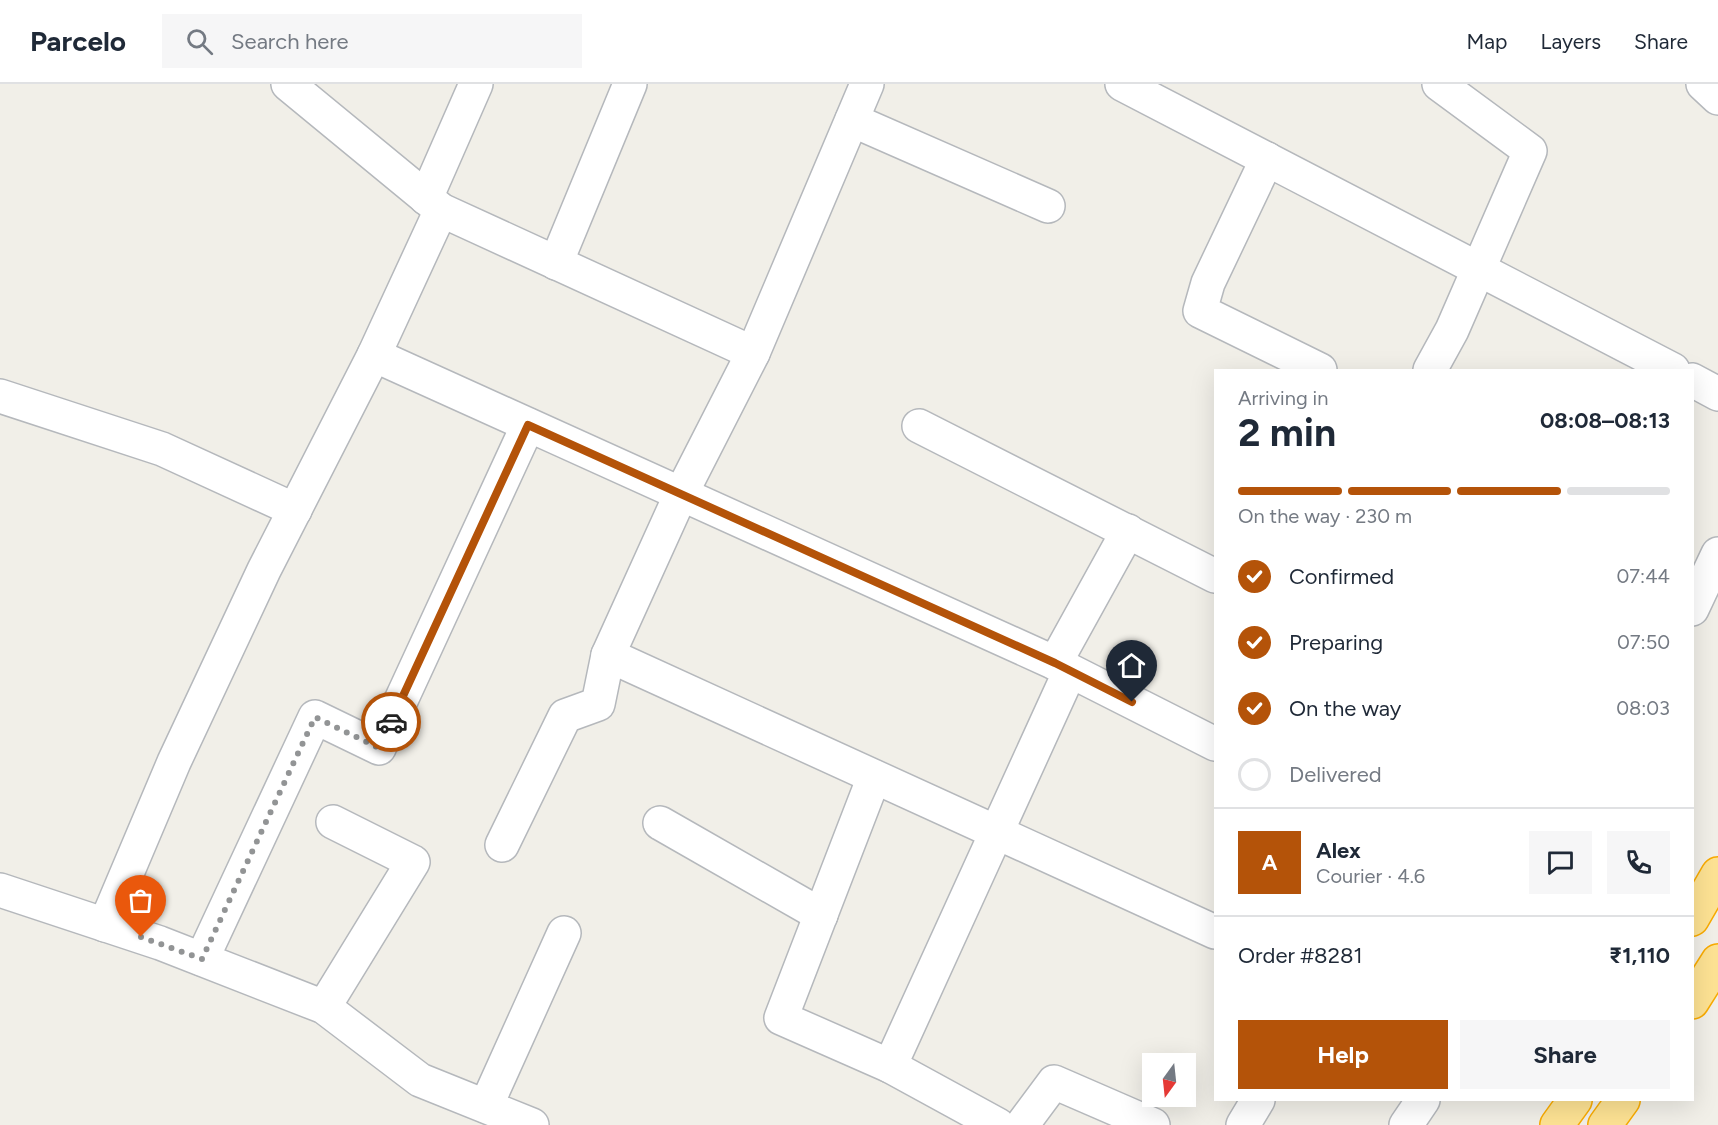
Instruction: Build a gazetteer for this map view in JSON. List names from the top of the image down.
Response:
{
  "north": "bottom",
  "page": {
    "header": "Parcelo",
    "search": "Search here",
    "nav": ["Map", "Layers", "Share"],
    "heading": ["2 min", "Arriving in", "08:08–08:13"],
    "panel": [
      "Alex",
      "Courier · 4.6",
      "Order #8281",
      "₹1,110"
    ],
    "bar": "On the way · 230 m",
    "list": [
      ["Confirmed", "07:44"],
      ["Preparing", "07:50"],
      ["On the way", "08:03"],
      "Delivered"
    ],
    "round": "A",
    "buttons": ["Help", "Share"]
  }
}
